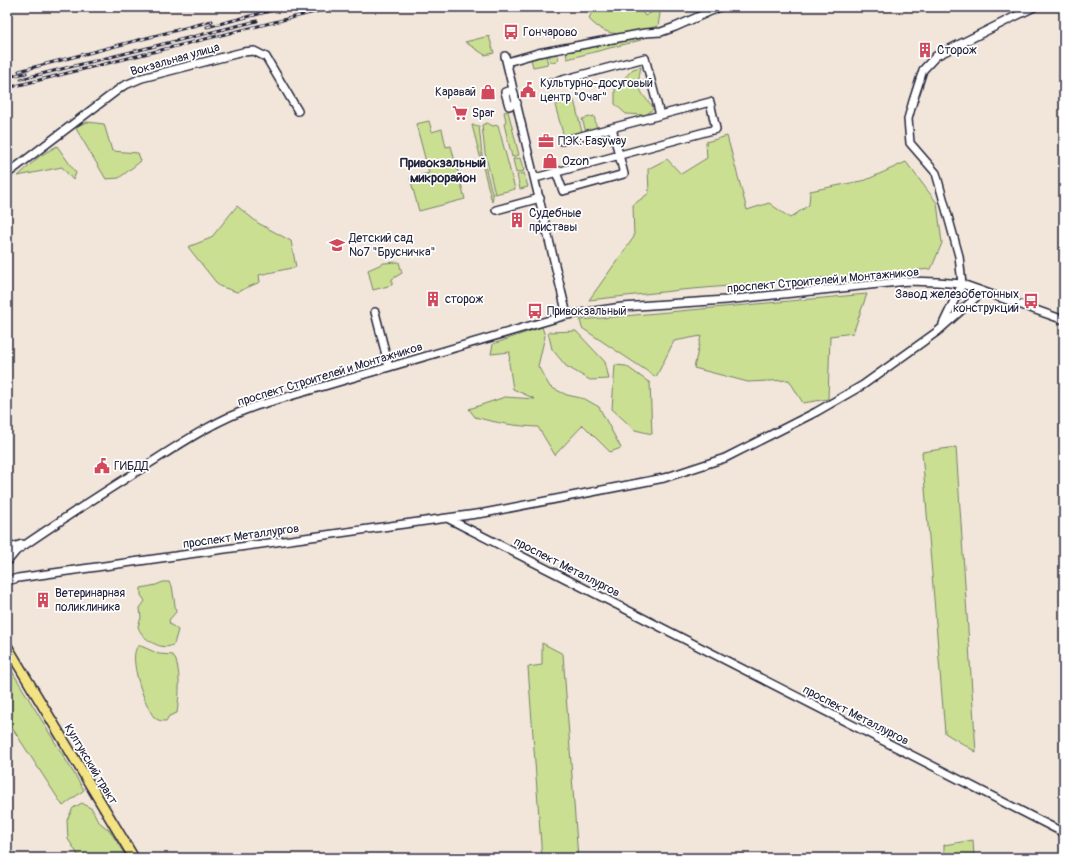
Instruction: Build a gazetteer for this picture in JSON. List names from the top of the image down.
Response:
{
  "streets": {
    "main road": ["Култукский тракт"],
    "street": ["Вокзальная улица", "проспект Строителей и Монтажников", "проспект Металлургов"]
  },
  "districts": ["Привокзальный микрорайон"],
  "places": {
    "bus stop": ["Гончарово", "Завод железобетонных конструкций", "Привокзальный"],
    "building": [
      "Сторож",
      "Судебные приставы",
      "сторож",
      "Ветеринарная поликлиника"
    ],
    "public building": ["Культурно-досуговый центр \"Очаг\"", "ГИБДД"],
    "shop": ["Каравай", "Ozon"],
    "supermarket": ["Spar"],
    "office": ["ПЭК: Easyway"],
    "school or university": ["Детский сад №7 \"Брусничка\""]
  }
}
